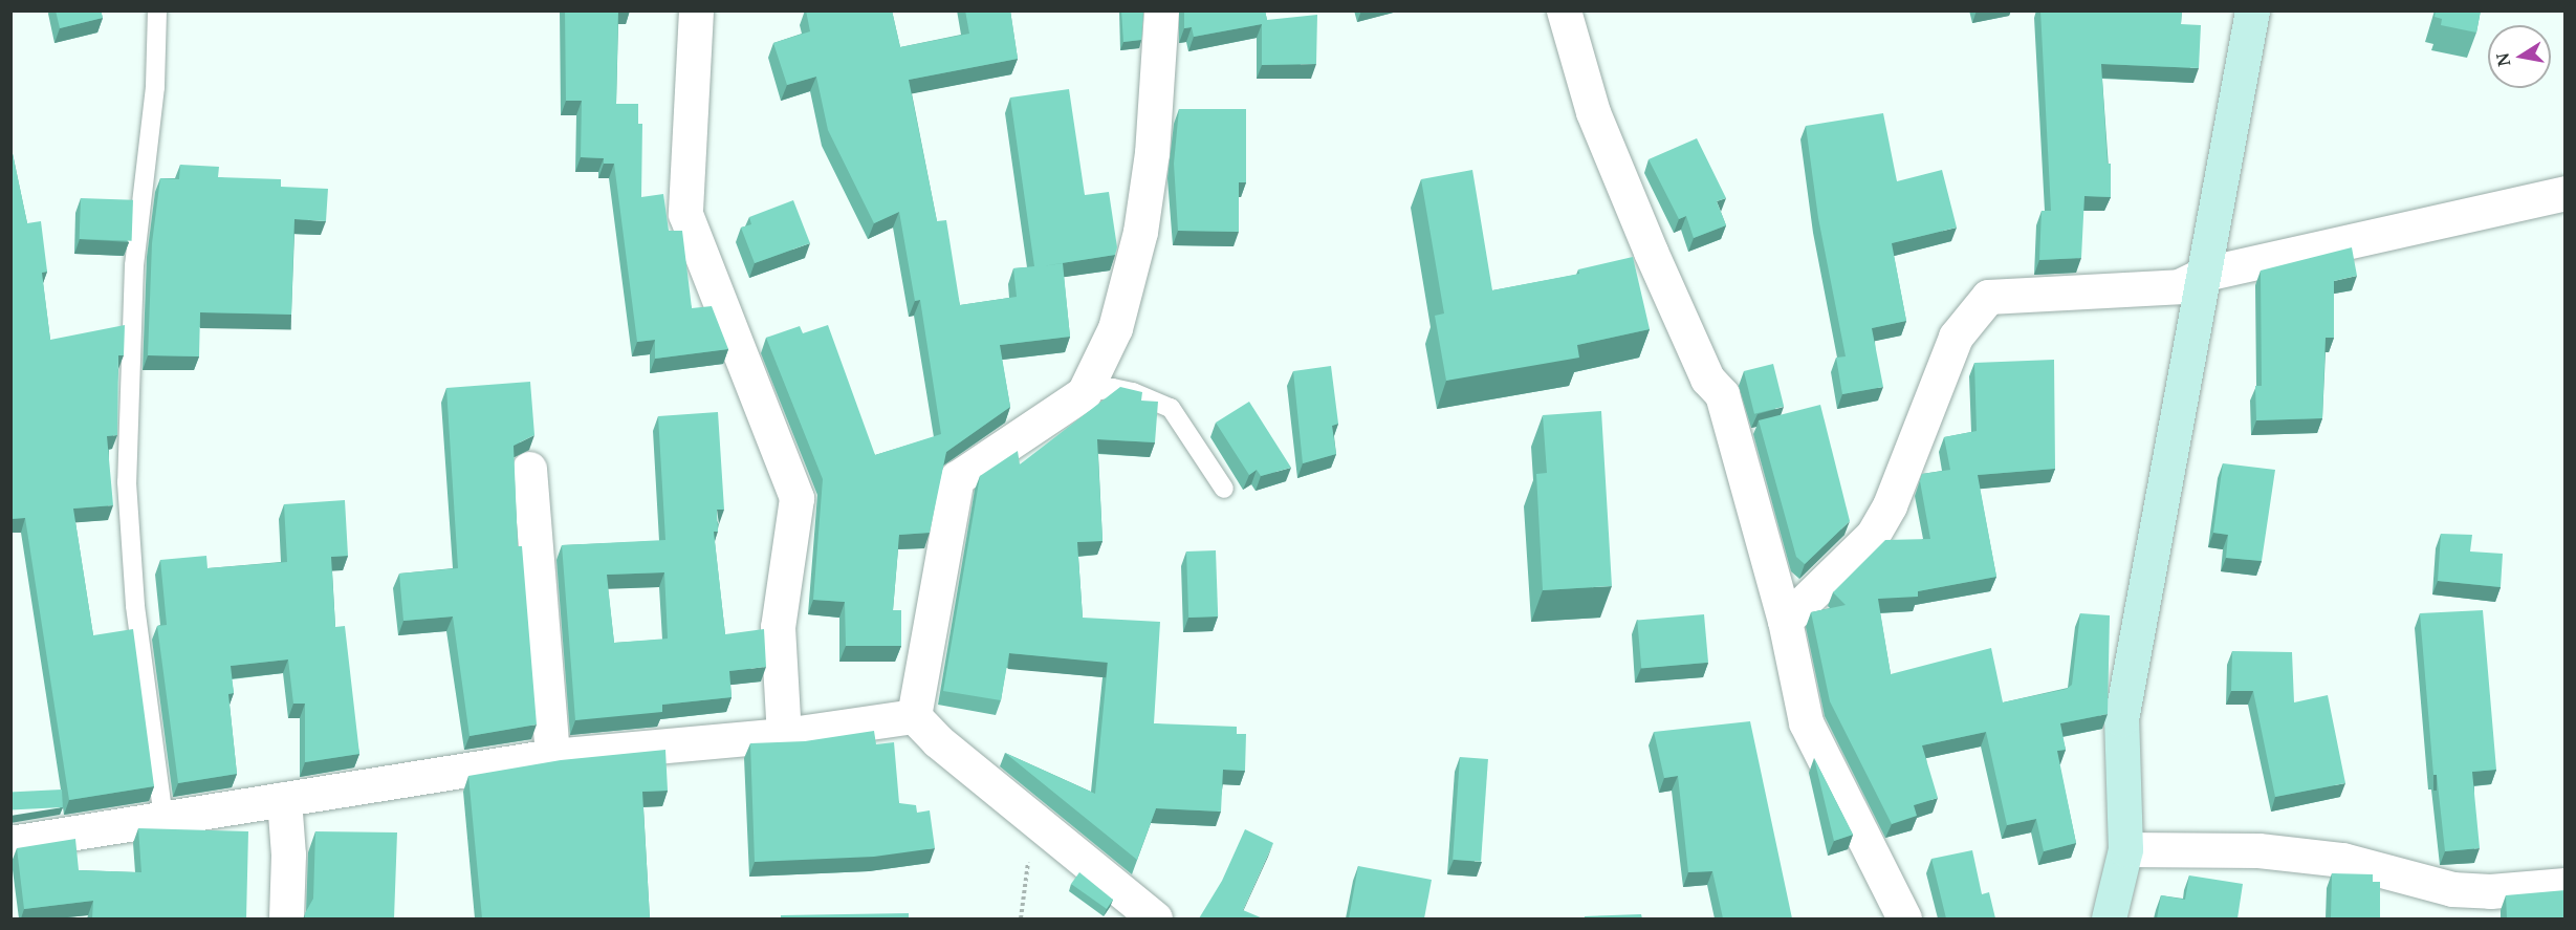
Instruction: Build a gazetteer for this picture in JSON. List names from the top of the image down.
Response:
{
  "north": "left"
}
